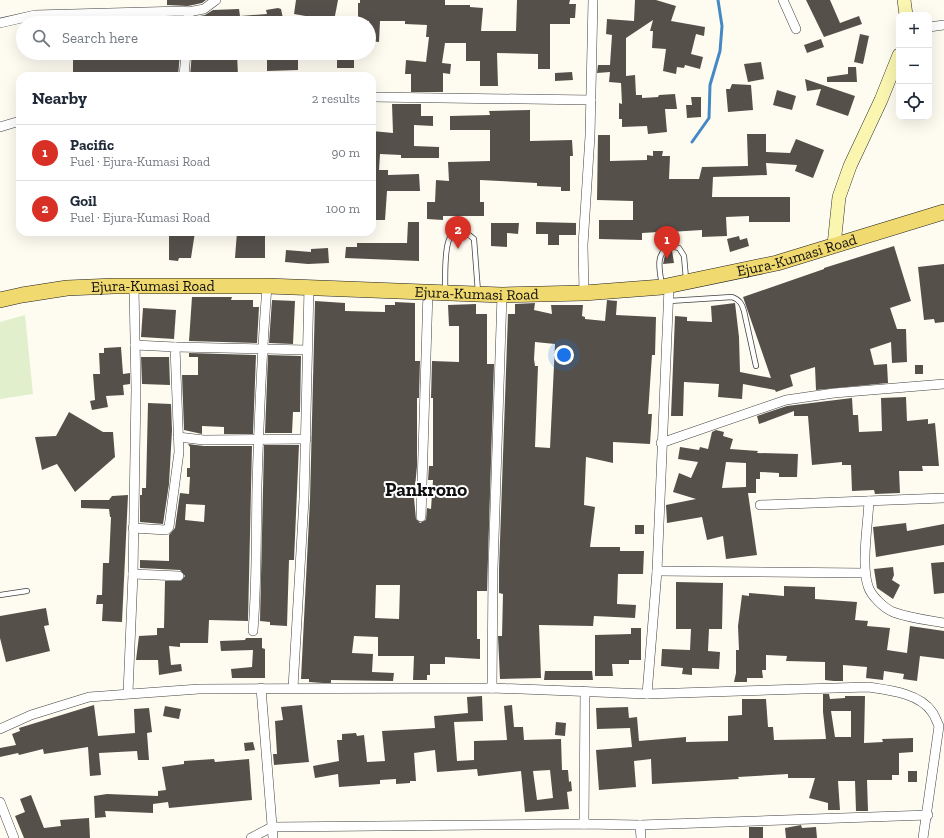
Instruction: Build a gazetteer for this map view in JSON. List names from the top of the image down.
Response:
{
  "streets": {
    "main road": ["Ejura-Kumasi Road"]
  },
  "districts": ["Pankrono"],
  "page": {
    "map_buttons": ["+", "−"],
    "search": "Search here",
    "heading": ["Nearby", "2 results"],
    "list": [
      {
        "mark": "1",
        "name": "Pacific",
        "note": "Fuel · Ejura-Kumasi Road",
        "value": "90 m"
      },
      {
        "mark": "2",
        "name": "Goil",
        "note": "Fuel · Ejura-Kumasi Road",
        "value": "100 m"
      }
    ],
    "pins": ["2", "1"]
  }
}
